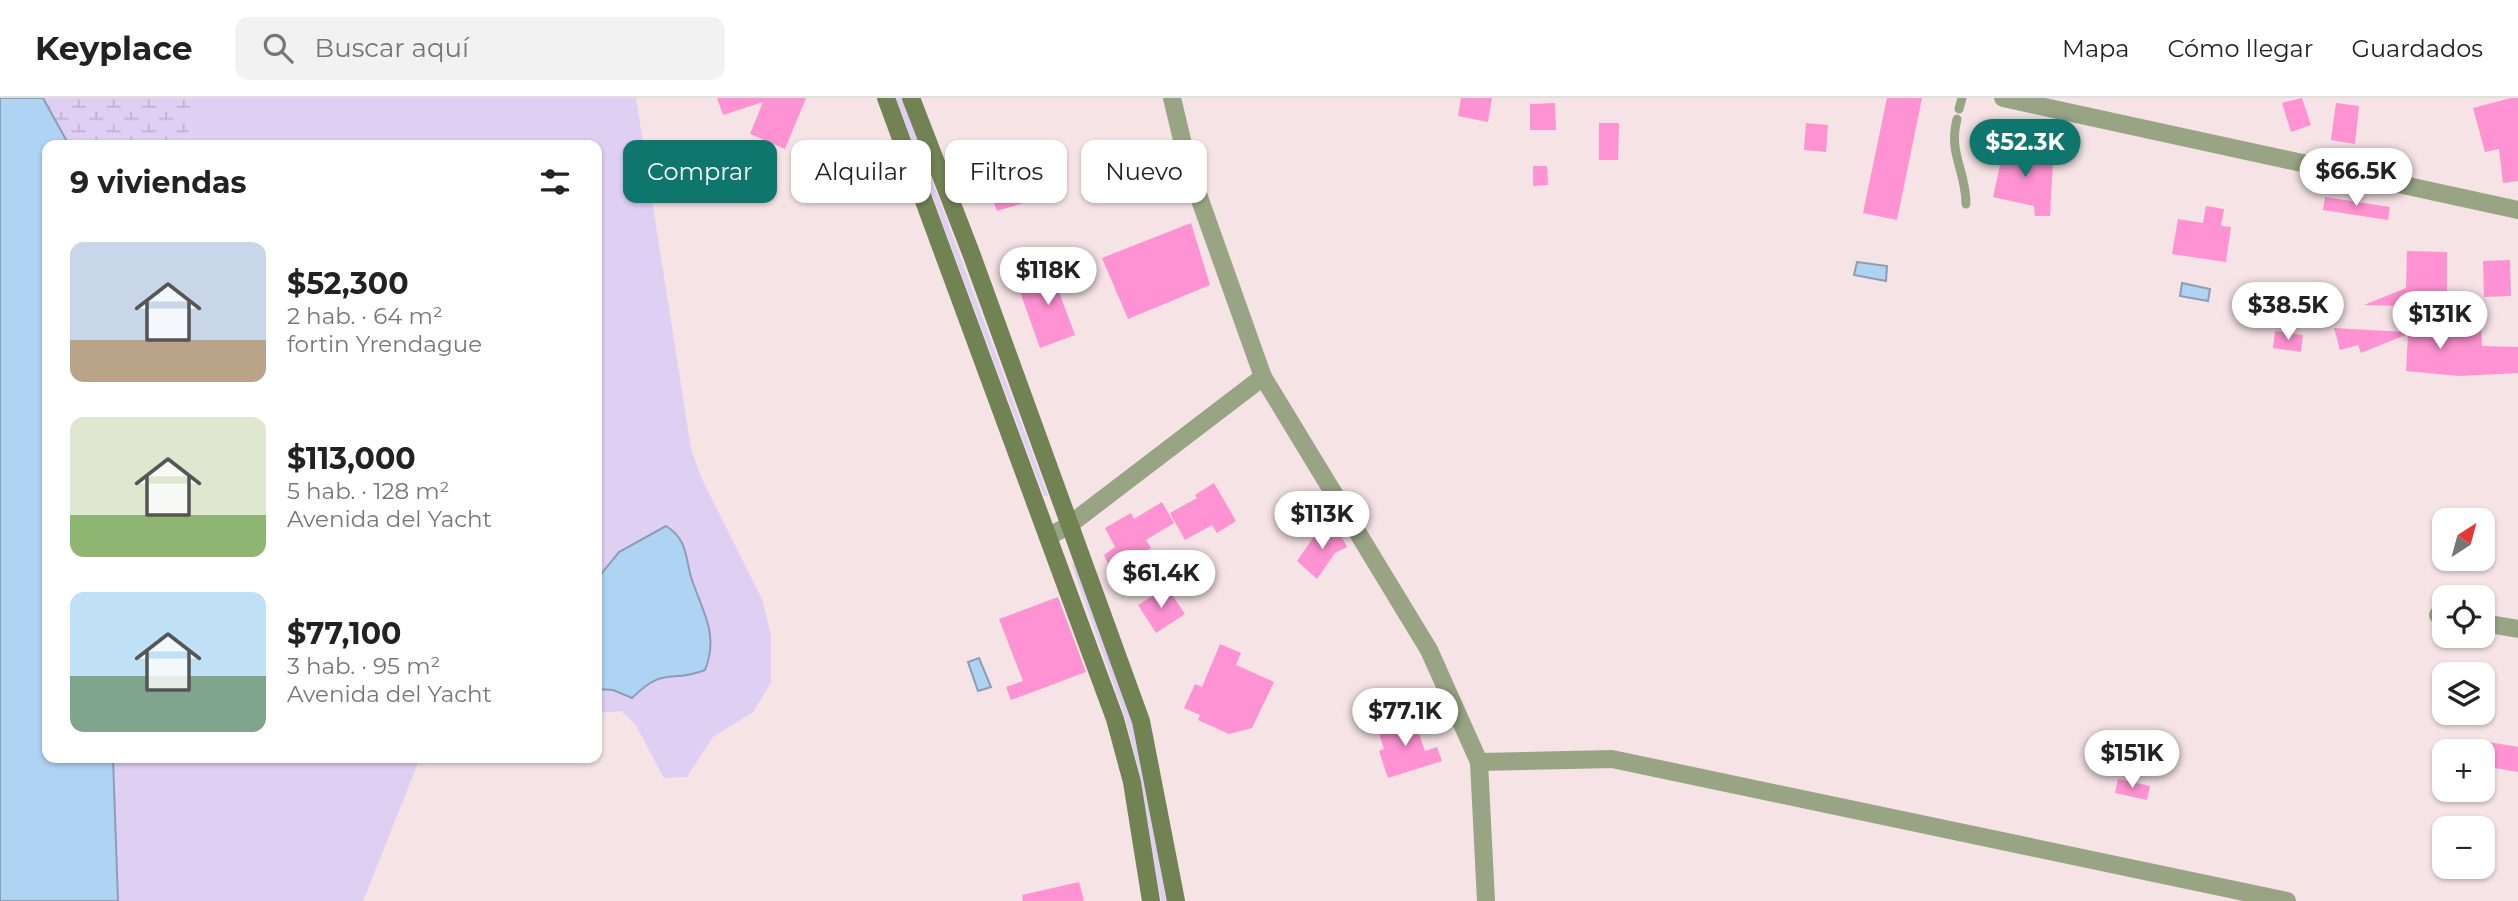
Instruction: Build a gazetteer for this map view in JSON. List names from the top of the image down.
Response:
{
  "north": "top right",
  "page": {
    "header": "Keyplace",
    "search": "Buscar aquí",
    "nav": ["Mapa", "Cómo llegar", "Guardados"],
    "price": [
      "$52.3K",
      "$66.5K",
      "$118K",
      "$38.5K",
      "$131K",
      "$113K",
      "$61.4K",
      "$77.1K",
      "$151K"
    ],
    "chip": [
      "Comprar",
      "Alquilar",
      "Filtros",
      "Nuevo"
    ],
    "heading": "9 viviendas",
    "list": [
      {
        "name": "$52,300",
        "note": "2 hab. · 64 m² · fortin Yrendague"
      },
      {
        "name": "$113,000",
        "note": "5 hab. · 128 m² · Avenida del Yacht"
      },
      {
        "name": "$77,100",
        "note": "3 hab. · 95 m² · Avenida del Yacht"
      }
    ],
    "map_buttons": ["+", "−"]
  }
}
